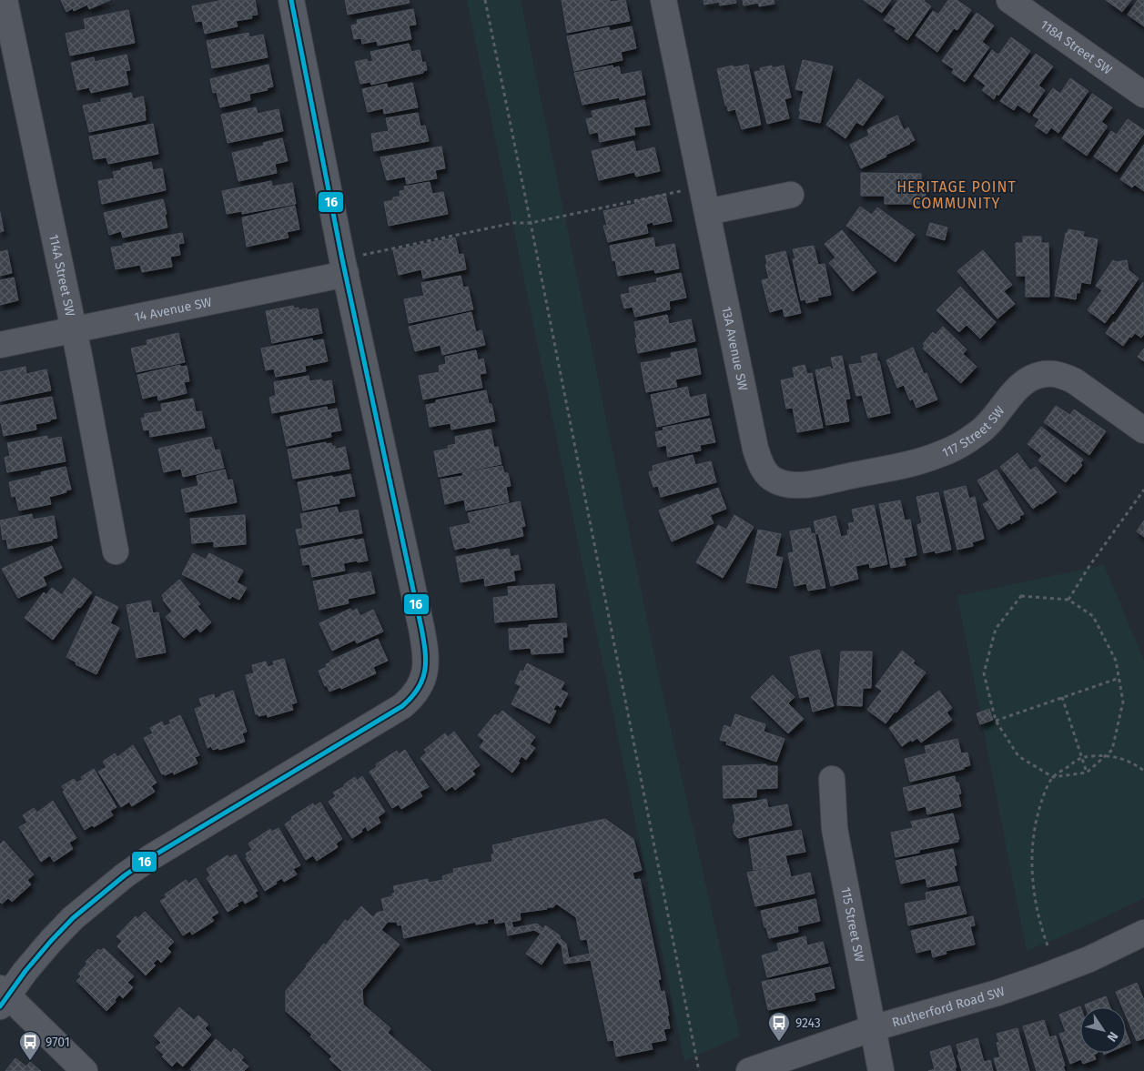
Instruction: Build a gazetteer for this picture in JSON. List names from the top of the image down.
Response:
{
  "streets": {
    "street": [
      "118A Street SW",
      "114A Street SW",
      "14 Avenue SW",
      "13A Avenue SW",
      "117 Street SW",
      "115 Street SW",
      "Rutherford Road SW"
    ]
  },
  "crossings": [
    ["114A Street SW", "14 Avenue SW"],
    ["13A Avenue SW", "117 Street SW"],
    ["115 Street SW", "Rutherford Road SW"]
  ],
  "districts": ["HERITAGE POINT COMMUNITY"],
  "places": {
    "bus stop": ["9243", "9701"]
  },
  "lines": ["transit line 16"],
  "north": "bottom right"
}
